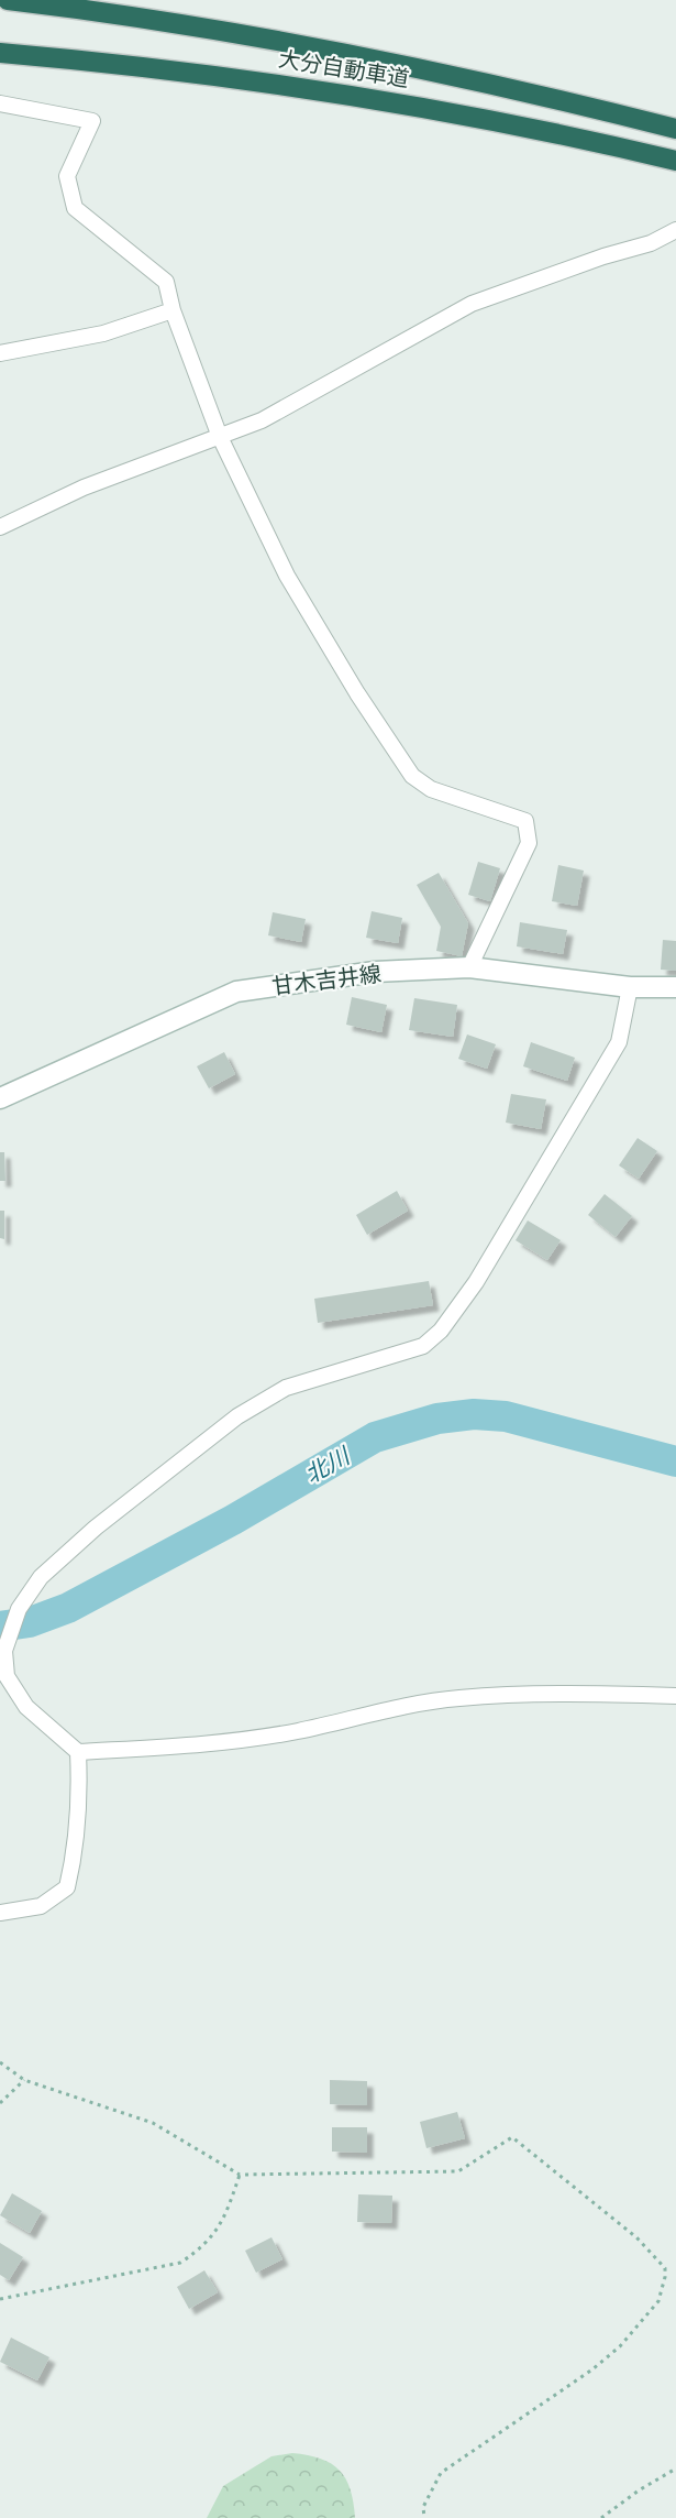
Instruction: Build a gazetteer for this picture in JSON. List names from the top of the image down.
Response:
{
  "streets": {
    "highway": ["大分自動車道"],
    "main road": ["甘木吉井線"]
  },
  "water": ["北川"]
}
